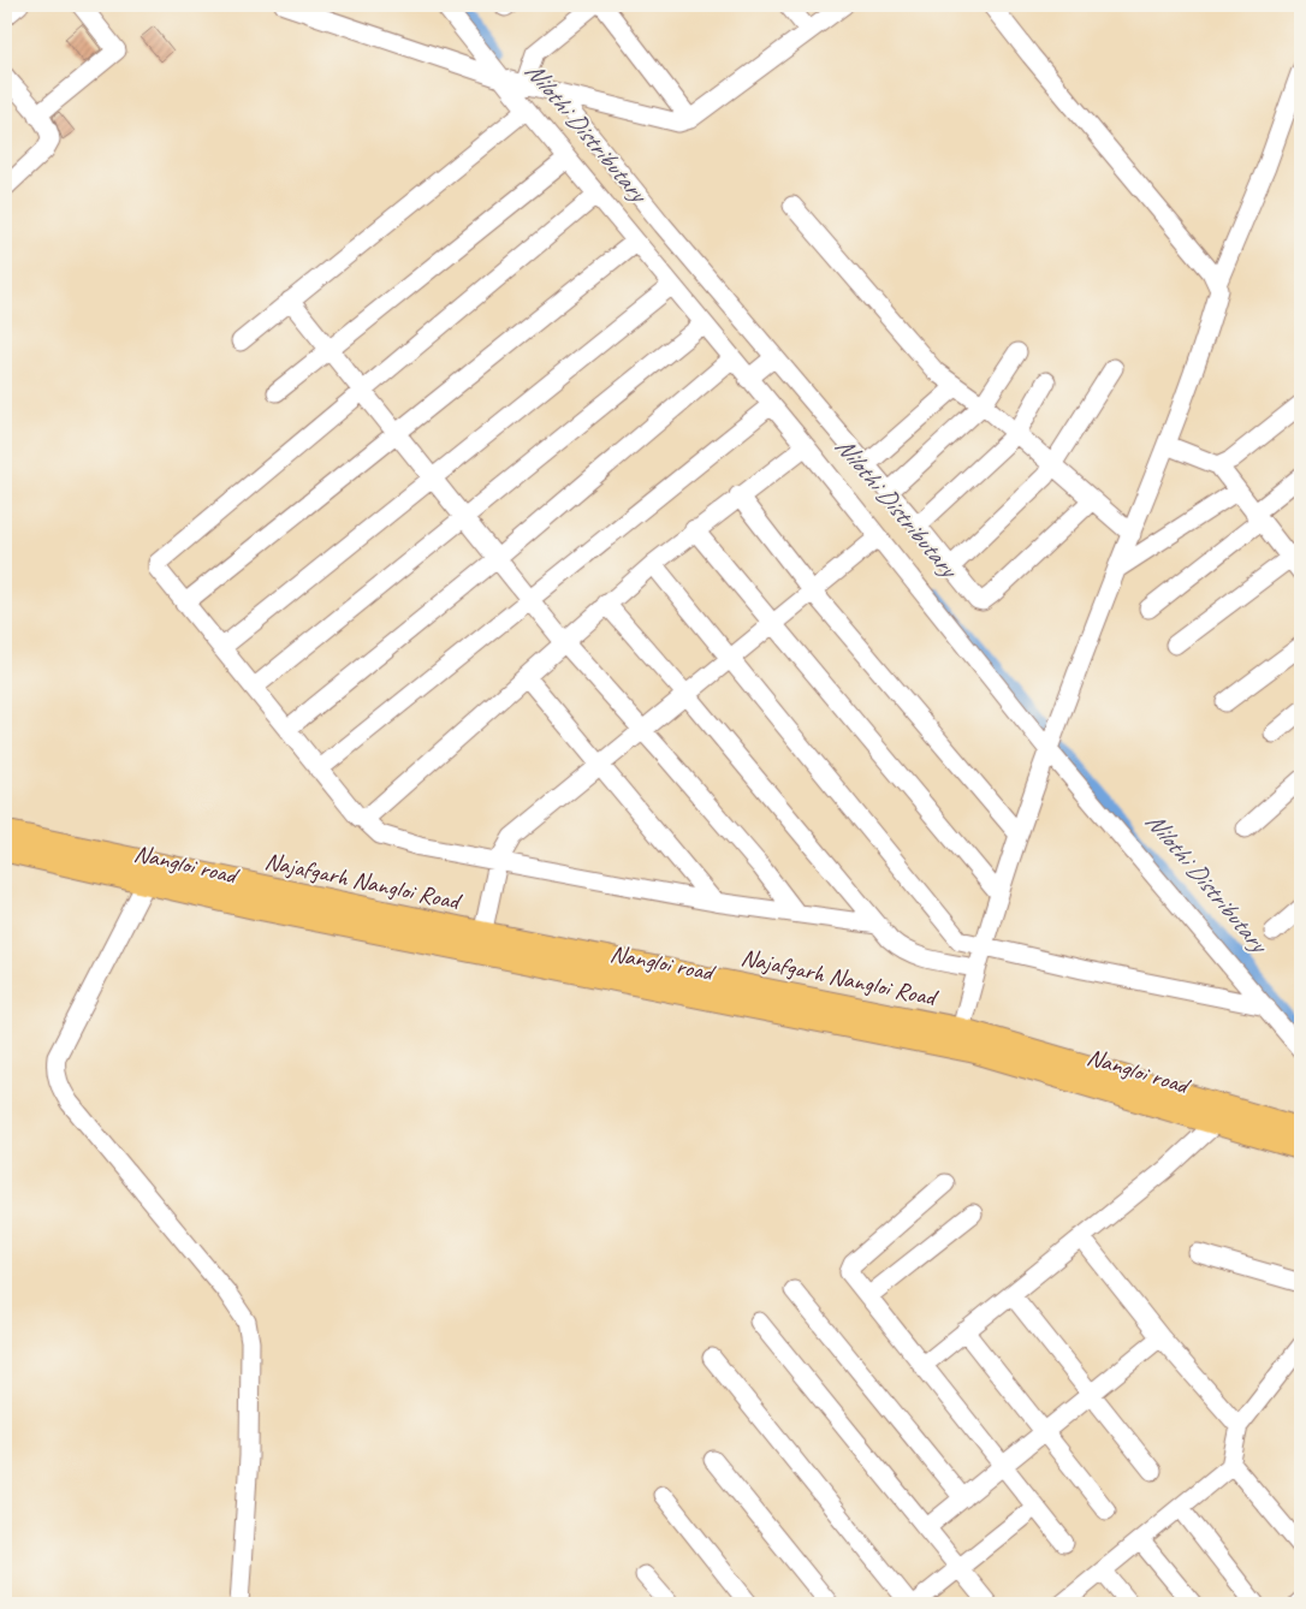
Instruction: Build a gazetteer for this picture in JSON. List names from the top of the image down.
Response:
{
  "streets": {
    "main road": ["Nangloi road", "Najafgarh Nangloi Road"]
  },
  "crossings": [
    ["Nangloi road", "Najafgarh Nangloi Road"]
  ],
  "water": ["Nilothi Distributary"]
}
